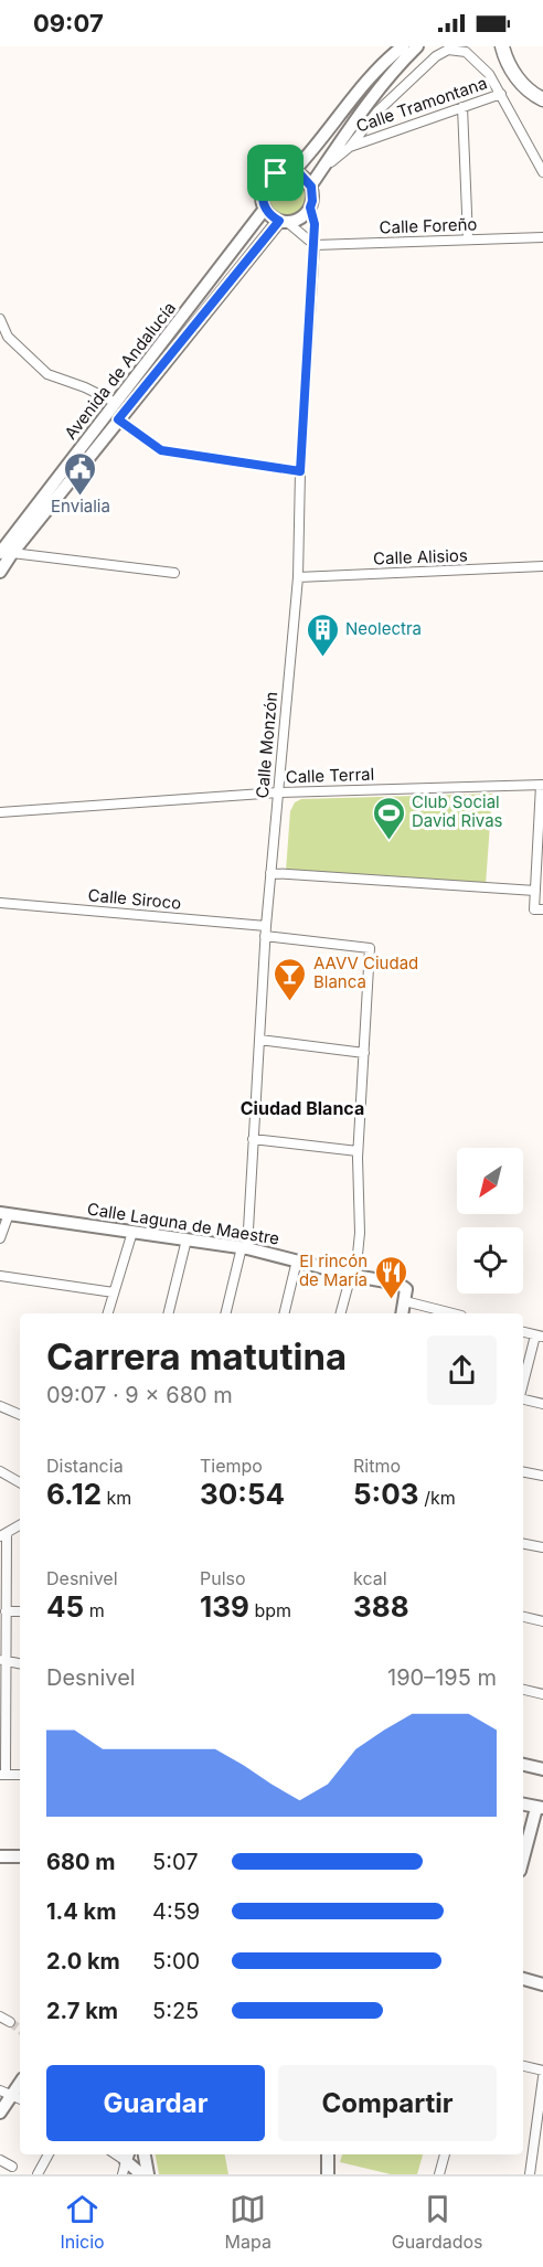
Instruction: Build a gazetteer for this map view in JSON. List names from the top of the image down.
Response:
{
  "streets": {
    "main road": ["Avenida de Andalucía", "Calle Laguna de Maestre"],
    "street": [
      "Calle Tramontana",
      "Calle Foreño",
      "Calle Alisios",
      "Calle Monzón",
      "Calle Terral",
      "Calle Siroco"
    ]
  },
  "crossings": [
    ["Calle Foreño", "Calle Monzón"],
    ["Avenida de Andalucía", "Calle Monzón"],
    ["Calle Alisios", "Calle Monzón"],
    ["Calle Monzón", "Calle Terral"],
    ["Calle Monzón", "Calle Siroco"],
    ["Calle Monzón", "Calle Laguna de Maestre"]
  ],
  "districts": ["Ciudad Blanca"],
  "places": {
    "public building": ["Envialia"],
    "building": ["Neolectra"],
    "sports": ["Club Social David Rivas"],
    "bar": ["AAVV Ciudad Blanca"],
    "restaurant": ["El rincón de María"]
  },
  "north": "bottom left",
  "page": {
    "status": "09:07",
    "heading": ["Carrera matutina", "09:07 · 9 × 680 m"],
    "stats": [
      ["Distancia", "6.12 km"],
      ["Tiempo", "30:54"],
      ["Ritmo", "5:03 /km"],
      ["Desnivel", "45 m"],
      ["Pulso", "139 bpm"],
      ["kcal", "388"]
    ],
    "chart": ["Desnivel", "190–195 m"],
    "list": [
      {
        "name": "680 m",
        "note": "5:07"
      },
      {
        "name": "1.4 km",
        "note": "4:59"
      },
      {
        "name": "2.0 km",
        "note": "5:00"
      },
      {
        "name": "2.7 km",
        "note": "5:25"
      }
    ],
    "buttons": ["Guardar", "Compartir"],
    "tabs": ["Inicio", "Mapa", "Guardados"]
  }
}
